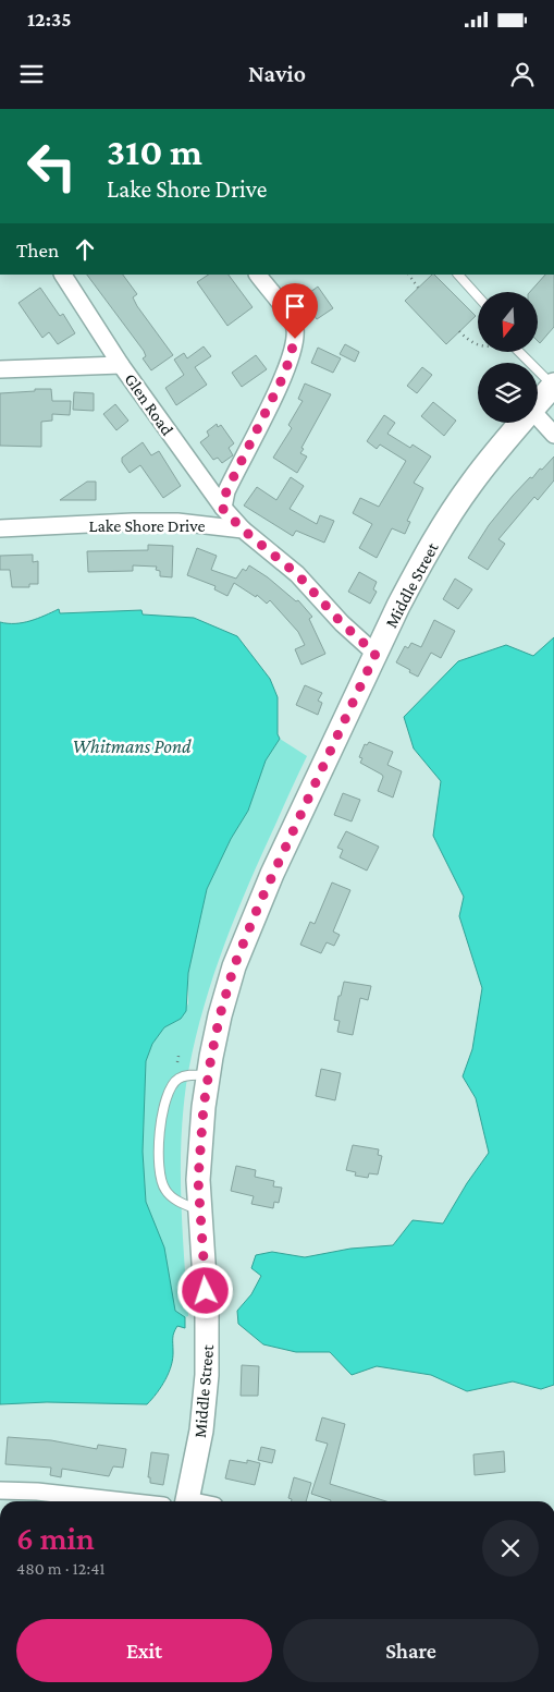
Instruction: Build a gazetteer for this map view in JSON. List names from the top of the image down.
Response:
{
  "streets": {
    "main road": ["Middle Street"],
    "street": ["Glen Road", "Lake Shore Drive"]
  },
  "crossings": [
    ["Glen Road", "Lake Shore Drive"]
  ],
  "water": ["Whitmans Pond"],
  "north": "bottom",
  "page": {
    "status": "12:35",
    "header": "Navio",
    "turn": ["310 m", "Lake Shore Drive"],
    "then": "Then",
    "heading": ["6 min", "480 m · 12:41"],
    "buttons": ["Exit", "Share"]
  }
}
